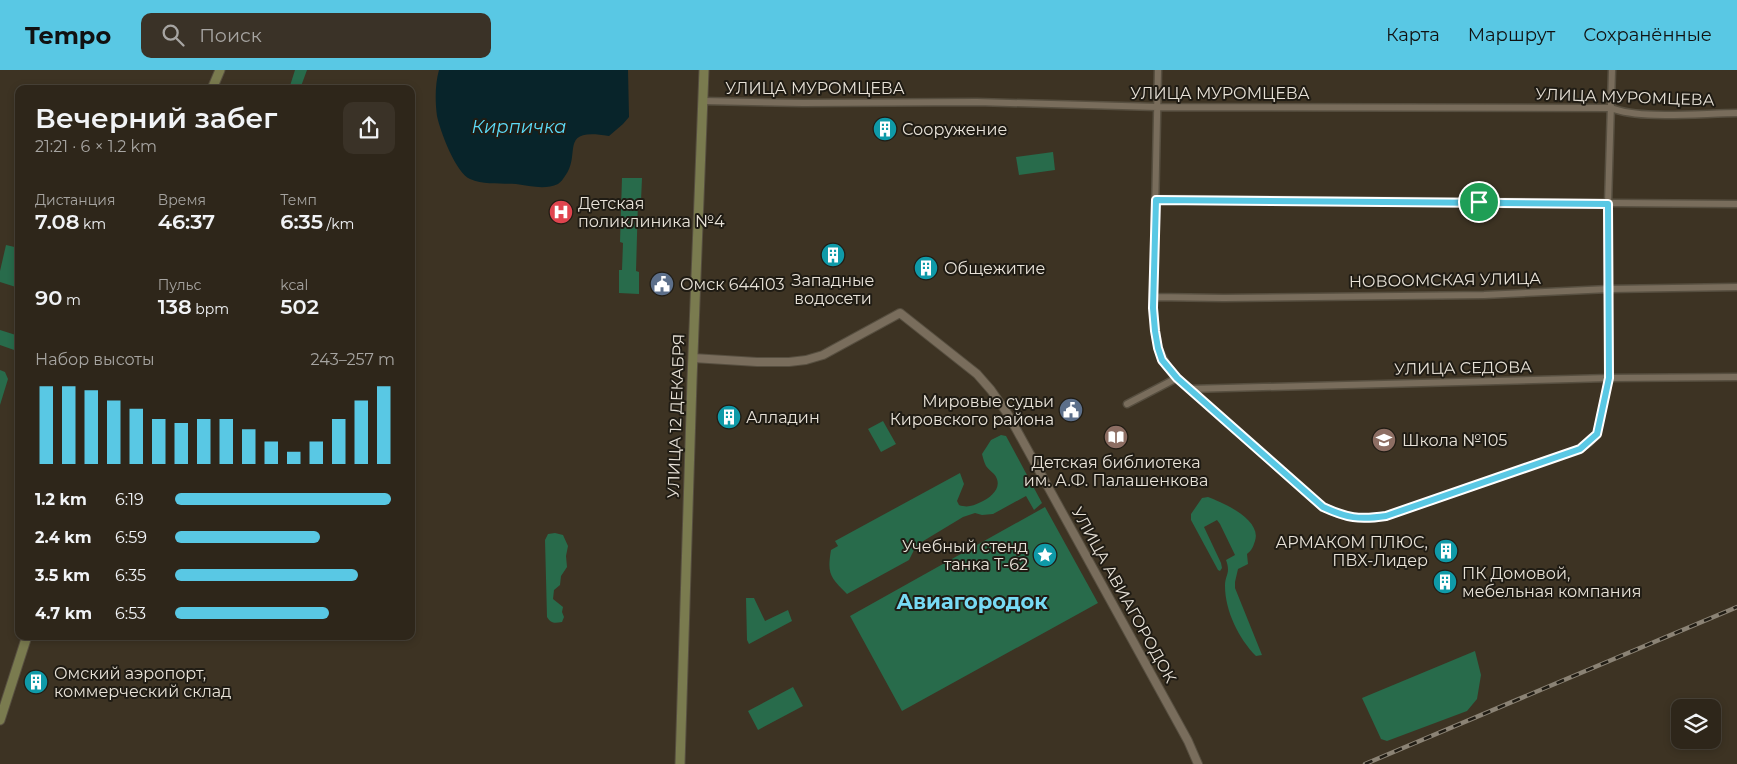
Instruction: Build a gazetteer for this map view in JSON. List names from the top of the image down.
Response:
{
  "streets": {
    "main road": ["УЛИЦА 12 ДЕКАБРЯ"],
    "street": [
      "УЛИЦА МУРОМЦЕВА",
      "НОВООМСКАЯ УЛИЦА",
      "УЛИЦА СЕДОВА",
      "УЛИЦА АВИАГОРОДОК"
    ]
  },
  "crossings": [
    ["УЛИЦА МУРОМЦЕВА", "УЛИЦА 12 ДЕКАБРЯ"],
    ["УЛИЦА 12 ДЕКАБРЯ", "УЛИЦА АВИАГОРОДОК"]
  ],
  "districts": ["Авиагородок"],
  "water": ["Кирпичка"],
  "places": {
    "building": [
      "Сооружение",
      "Западные водосети",
      "Общежитие",
      "Алладин",
      "АРМАКОМ ПЛЮС, ПВХ-Лидер",
      "ПК Домовой, мебельная компания",
      "Омский аэропорт, коммерческий склад"
    ],
    "hospital": ["Детская поликлиника №4"],
    "public building": ["Омск 644103", "Мировые судьи Кировского района"],
    "library": ["Детская библиотека им. А.Ф. Палашенкова"],
    "school or university": ["Школа №105"],
    "place": ["Учебный стенд танка Т-62"]
  },
  "page": {
    "header": "Tempo",
    "search": "Поиск",
    "nav": ["Карта", "Маршрут", "Сохранённые"],
    "heading": ["Вечерний забег", "21:21 · 6 × 1.2 km"],
    "stats": [
      ["Дистанция", "7.08 km"],
      ["Время", "46:37"],
      ["Темп", "6:35 /km"],
      ["90 m"],
      ["Пульс", "138 bpm"],
      ["kcal", "502"]
    ],
    "chart": ["Набор высоты", "243–257 m"],
    "list": [
      {
        "name": "1.2 km",
        "note": "6:19"
      },
      {
        "name": "2.4 km",
        "note": "6:59"
      },
      {
        "name": "3.5 km",
        "note": "6:35"
      },
      {
        "name": "4.7 km",
        "note": "6:53"
      }
    ]
  }
}
